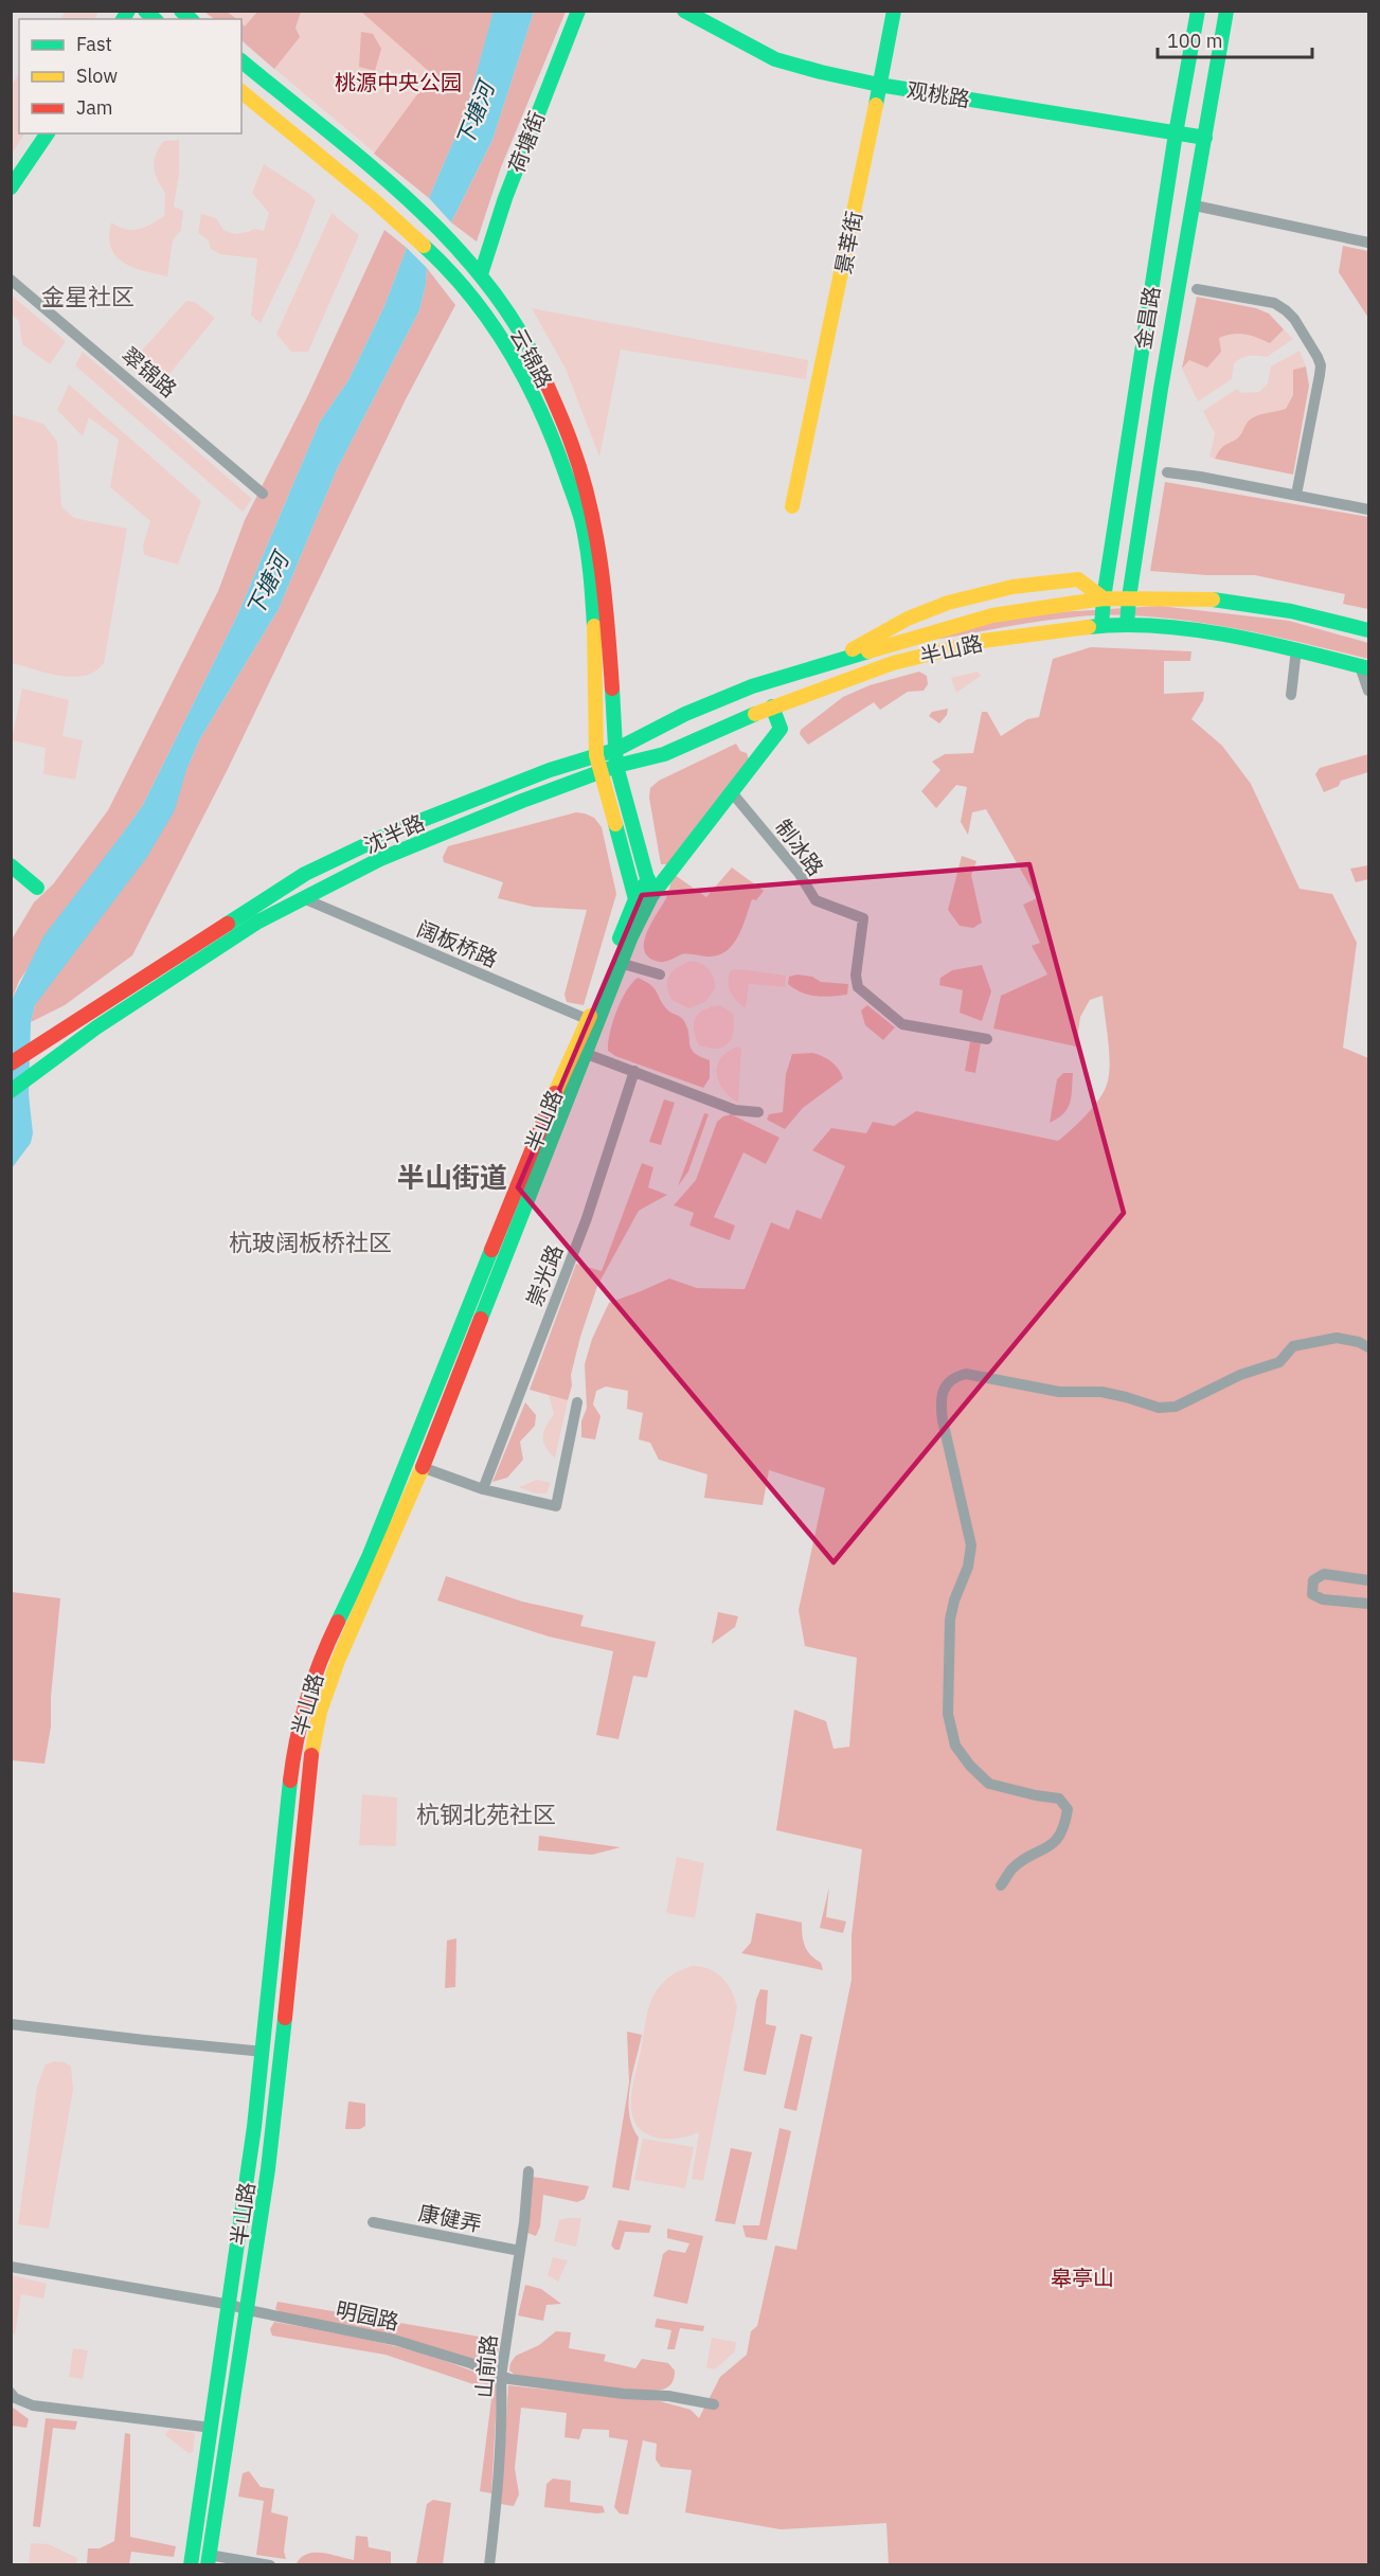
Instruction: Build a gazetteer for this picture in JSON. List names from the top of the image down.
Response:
{
  "streets": {
    "main road": [
      "观桃路",
      "荷塘街",
      "景莘街",
      "金昌路",
      "云锦路",
      "半山路",
      "沈半路"
    ],
    "street": [
      "翠锦路",
      "制冰路",
      "阔板桥路",
      "崇光路",
      "康健弄",
      "明园路",
      "山前路"
    ]
  },
  "crossings": [
    ["观桃路", "景莘街"],
    ["观桃路", "金昌路"],
    ["荷塘街", "云锦路"],
    ["金昌路", "半山路"],
    ["云锦路", "沈半路"],
    ["半山路", "沈半路"],
    ["半山路", "制冰路"],
    ["半山路", "阔板桥路"],
    ["半山路", "明园路"],
    ["沈半路", "阔板桥路"],
    ["康健弄", "山前路"],
    ["明园路", "山前路"]
  ],
  "districts": [
    "金星社区",
    "半山街道",
    "杭玻阔板桥社区",
    "杭钢北苑社区"
  ],
  "water": ["下塘河"],
  "parks": ["桃源中央公园", "皋亭山"],
  "legend": ["Fast", "Slow", "Jam"],
  "scale_bar": "100 m"
}
